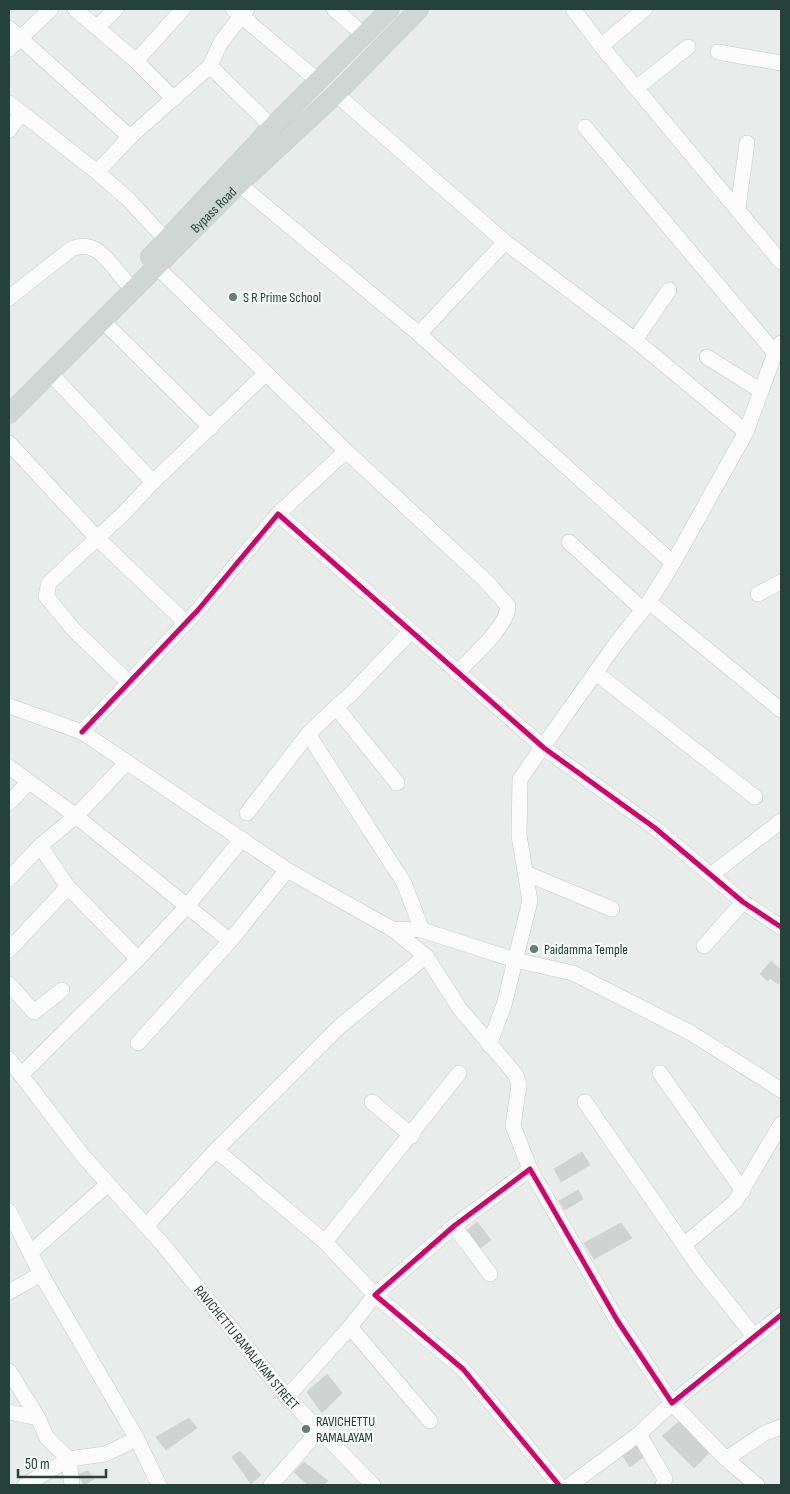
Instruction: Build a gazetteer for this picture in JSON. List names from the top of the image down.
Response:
{
  "streets": {
    "main road": ["Bypass Road"],
    "street": ["RAVICHETTU RAMALAYAM STREET"]
  },
  "places": ["S R Prime School", "Paidamma Temple", "RAVICHETTU RAMALAYAM"],
  "scale_bar": "50 m"
}
